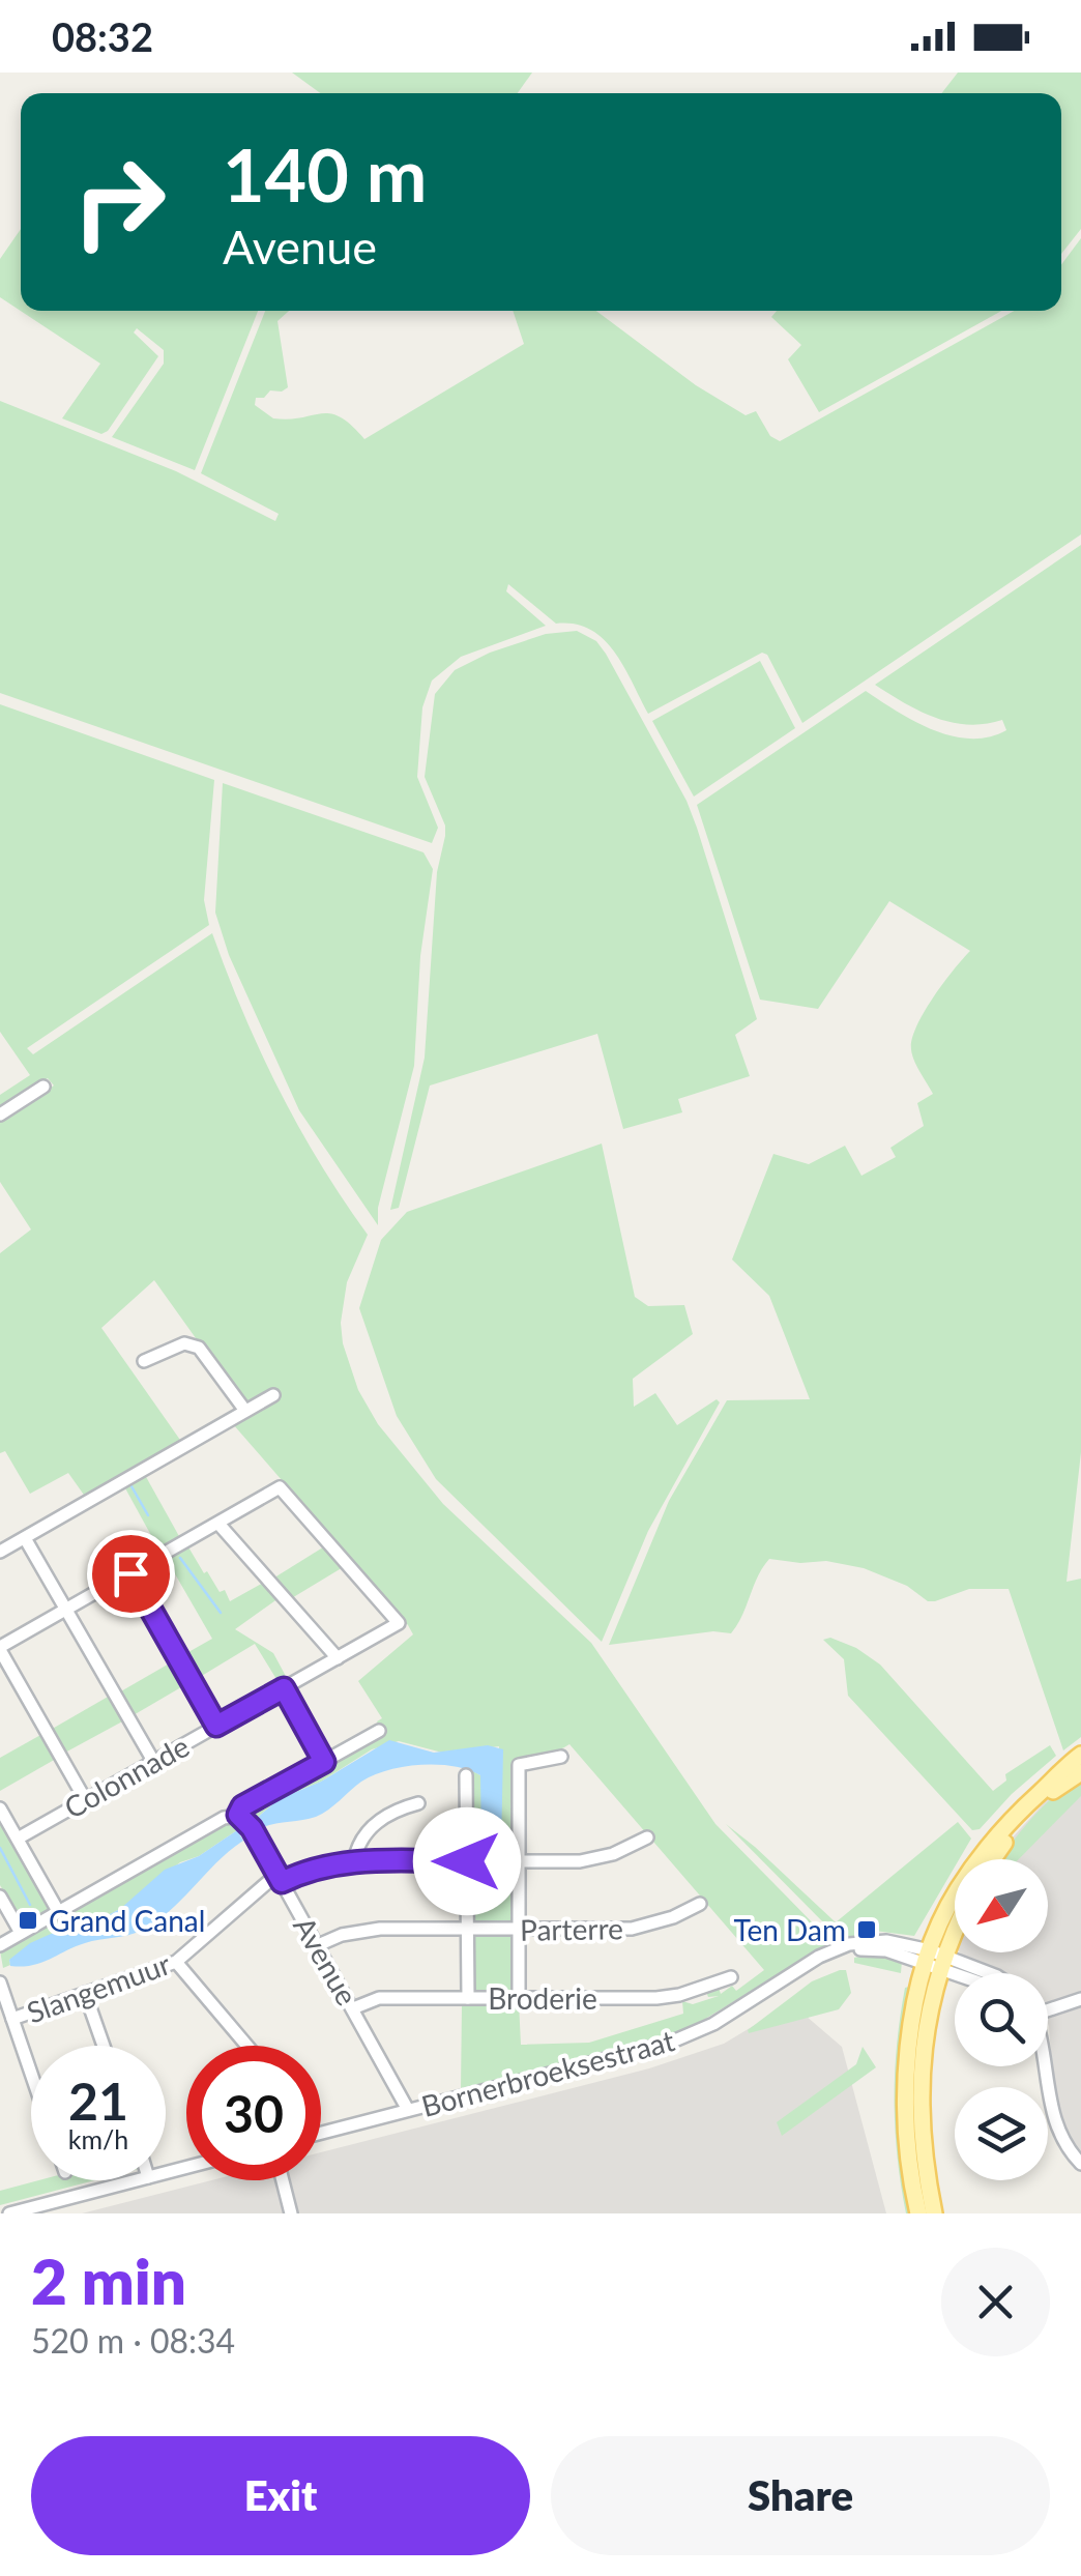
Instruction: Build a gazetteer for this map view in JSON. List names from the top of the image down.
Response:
{
  "streets": {
    "street": [
      "Colonnade",
      "Parterre",
      "Avenue",
      "Slangemuur",
      "Broderie",
      "Bornerbroeksestraat"
    ]
  },
  "crossings": [
    ["Parterre", "Avenue"],
    ["Avenue", "Slangemuur"],
    ["Avenue", "Broderie"],
    ["Avenue", "Bornerbroeksestraat"]
  ],
  "places": {
    "transit": ["Grand Canal", "Ten Dam"]
  },
  "north": "bottom left",
  "page": {
    "status": "08:32",
    "turn": ["140 m", "Avenue"],
    "speed": "21 km/h",
    "limit": "30",
    "heading": ["2 min", "520 m · 08:34"],
    "buttons": ["Exit", "Share"]
  }
}
